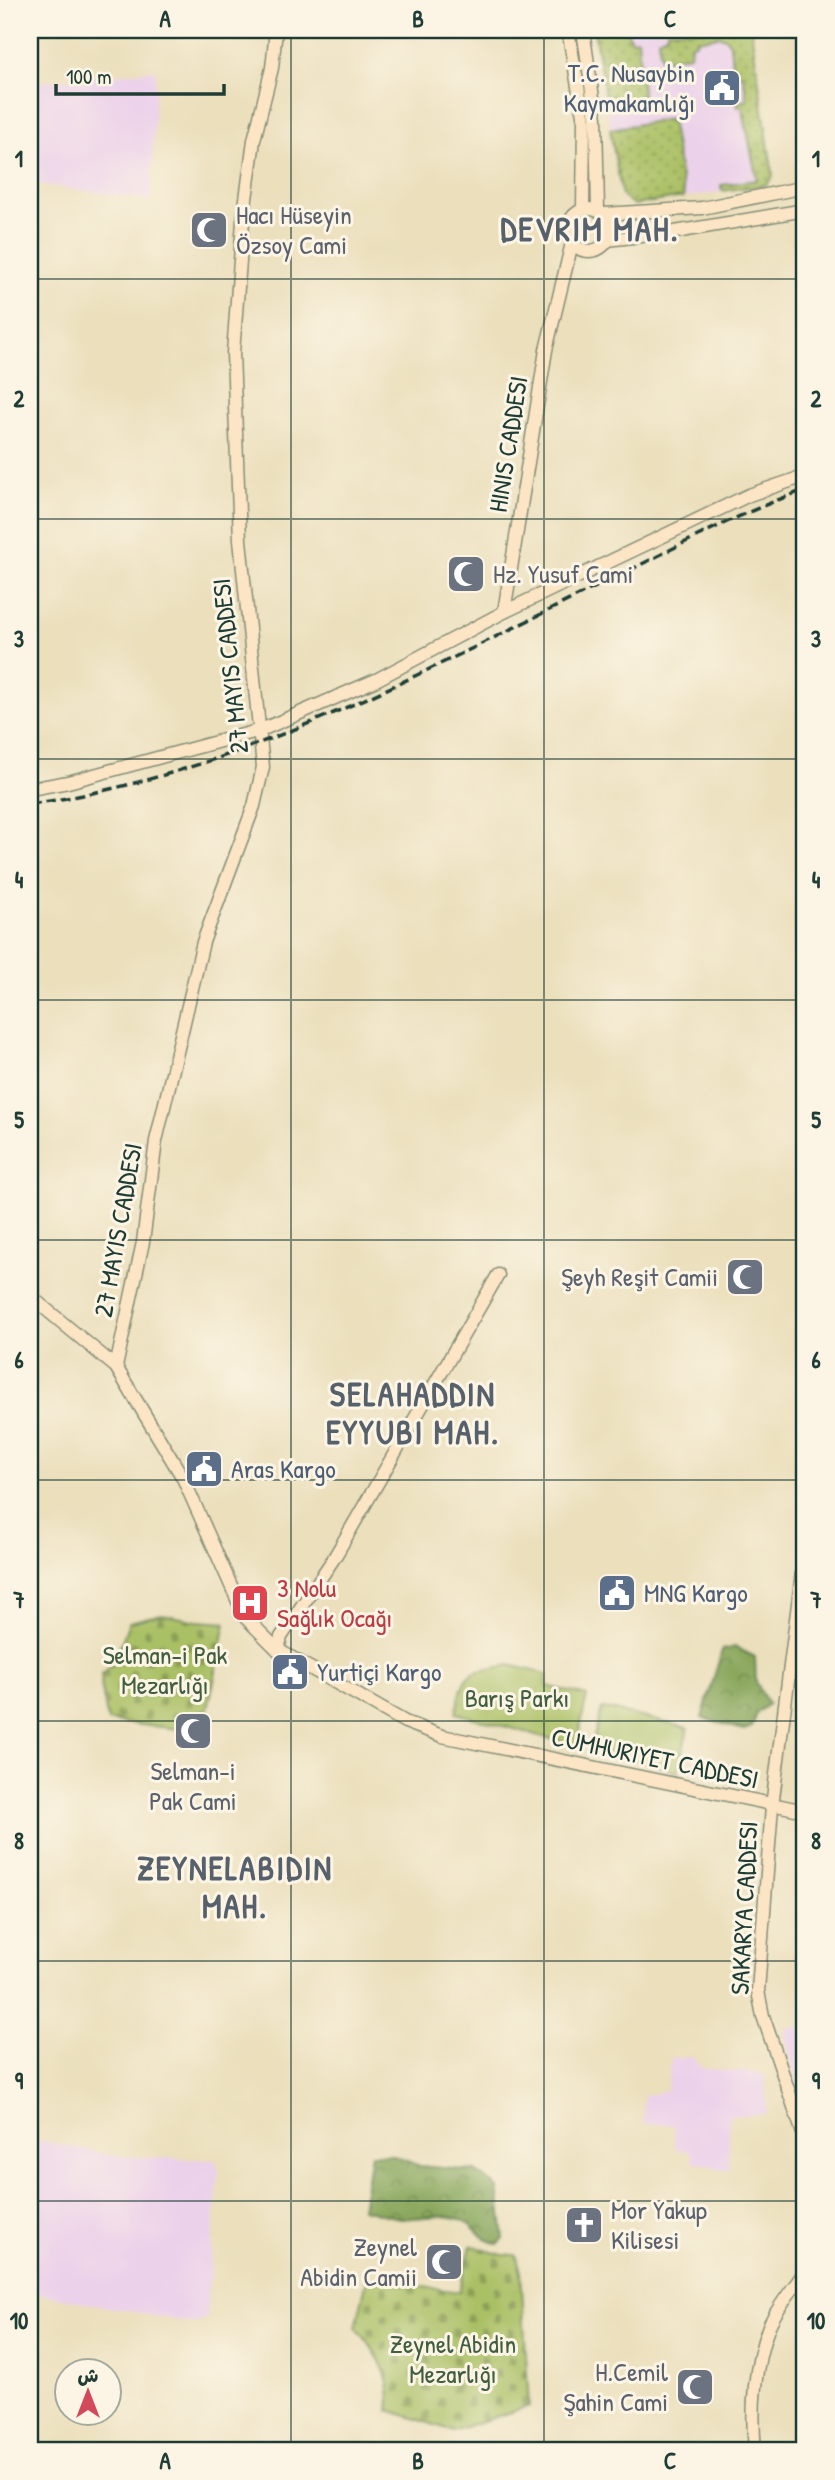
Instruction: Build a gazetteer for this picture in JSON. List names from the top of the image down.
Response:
{
  "streets": {
    "street": ["CUMHURIYET CADDESI", "SAKARYA CADDESI"]
  },
  "crossings": [
    ["CUMHURIYET CADDESI", "SAKARYA CADDESI"]
  ],
  "districts": ["DEVRIM MAH.", "SELAHADDIN EYYUBI MAH.", "ZEYNELABIDIN MAH."],
  "parks": ["Selman-i Pak Mezarlığı", "Barış Parkı", "Zeynel Abidin Mezarlığı"],
  "places": {
    "public building": [
      "T.C. Nusaybin Kaymakamlığı",
      "Aras Kargo",
      "MNG Kargo",
      "Yurtiçi Kargo"
    ],
    "mosque": [
      "Hacı Hüseyin Özsoy Cami",
      "Hz. Yusuf Cami",
      "Şeyh Reşit Camii",
      "Selman-i Pak Cami",
      "Zeynel Abidin Camii",
      "H.Cemil Şahin Cami"
    ],
    "hospital": ["3 Nolu Sağlık Ocağı"],
    "church": ["Mor Yakup Kilisesi"]
  },
  "scale_bar": "100 m",
  "north": "top",
  "grid": {
    "columns": ["A", "B", "C"],
    "rows": [
      "1",
      "2",
      "3",
      "4",
      "5",
      "6",
      "7",
      "8",
      "9",
      "10"
    ]
  }
}
